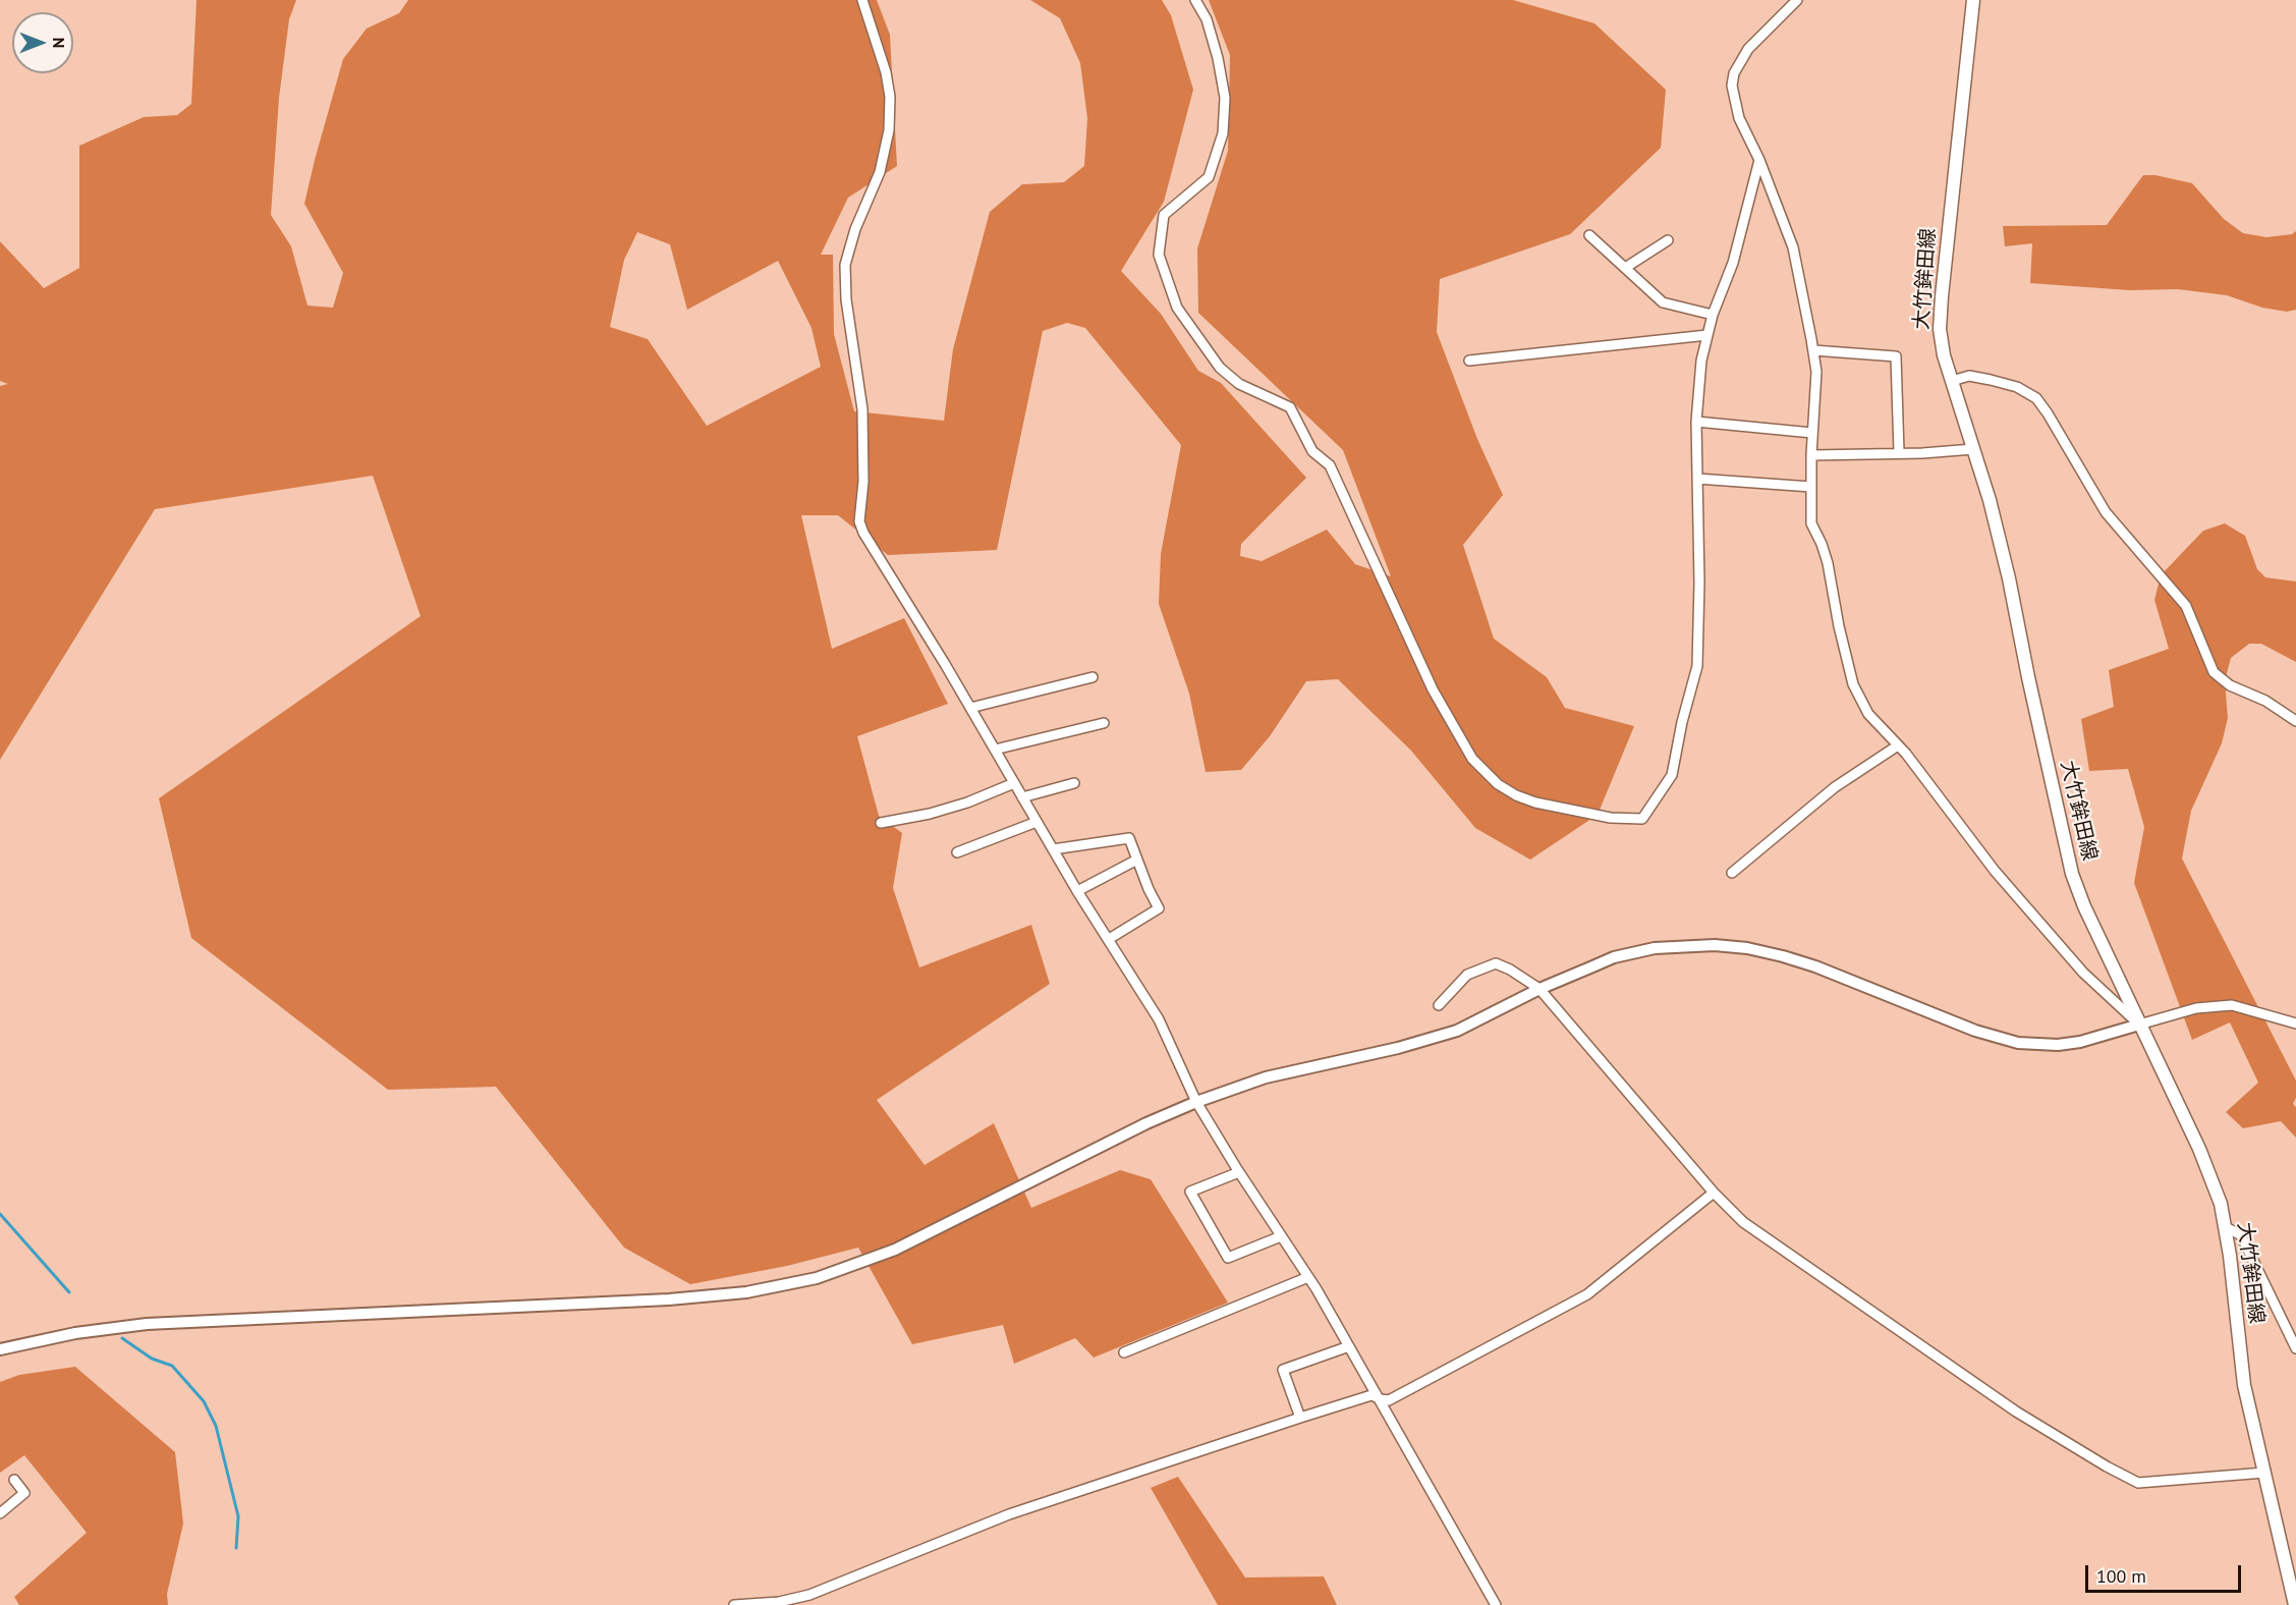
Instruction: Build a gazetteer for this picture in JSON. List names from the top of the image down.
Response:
{
  "streets": {
    "main road": ["大竹鉾田線"]
  },
  "scale_bar": "100 m",
  "north": "right"
}
